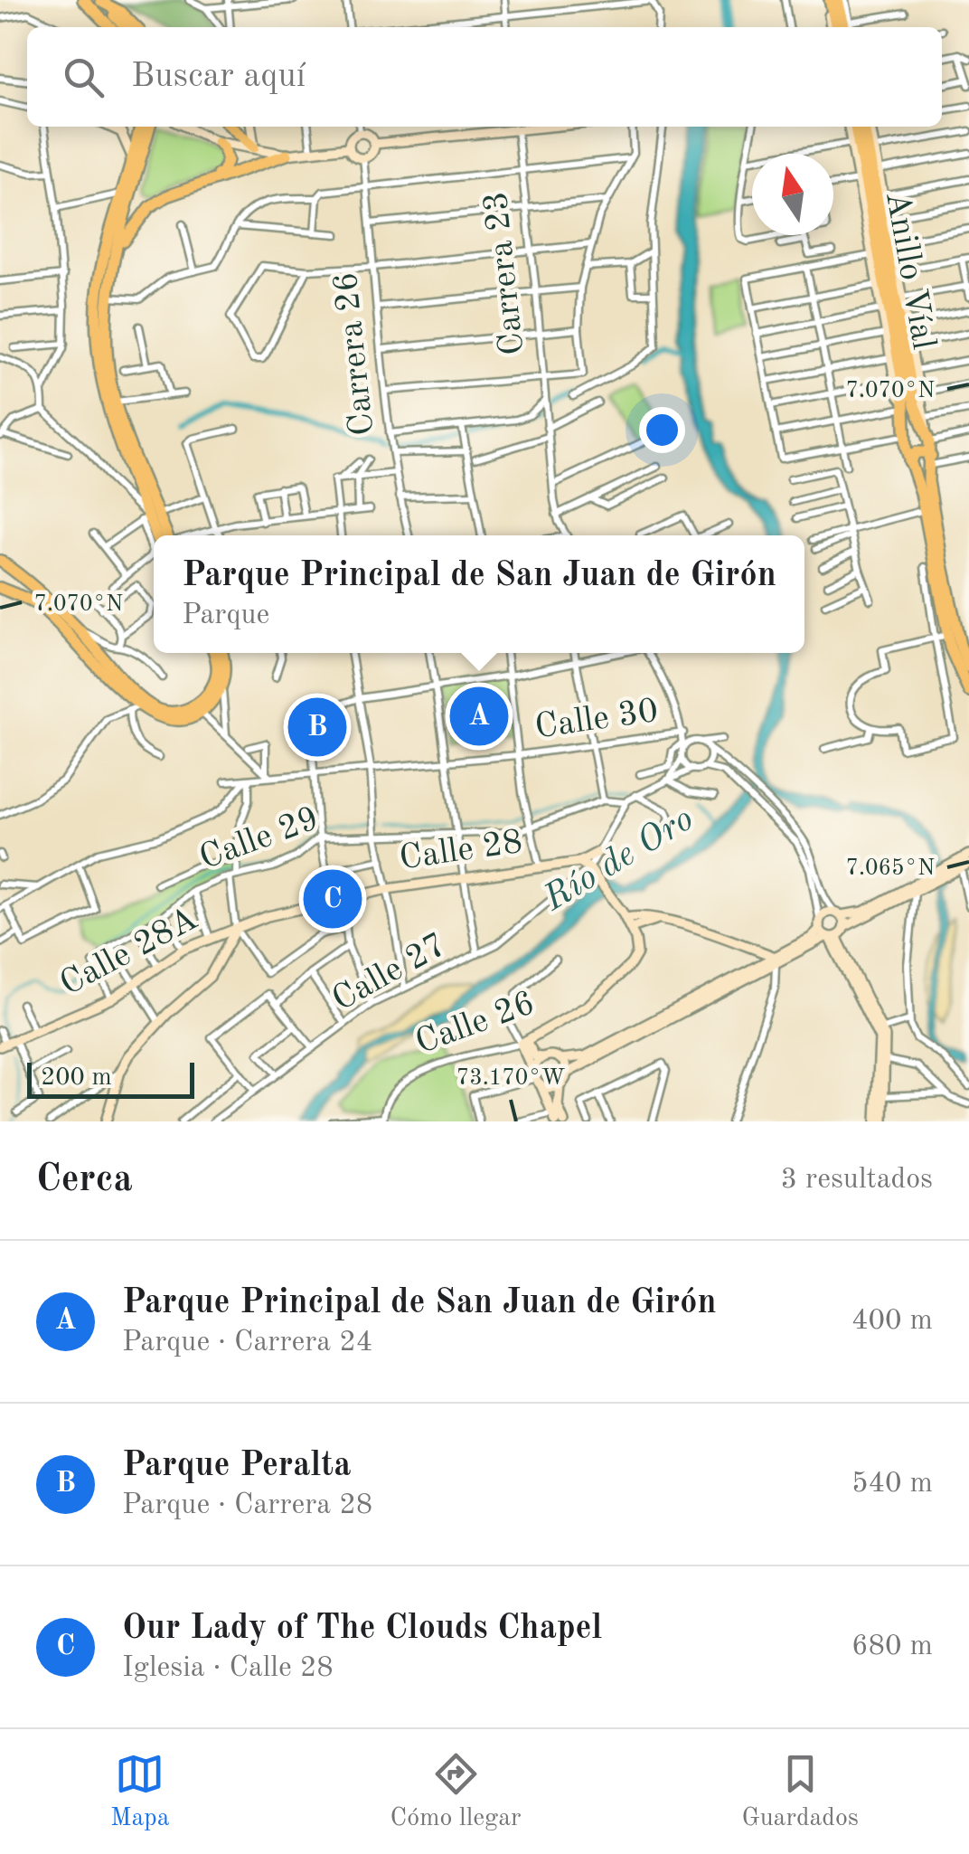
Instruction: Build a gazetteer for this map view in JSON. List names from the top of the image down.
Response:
{
  "streets": {
    "highway": ["Anillo Víal"],
    "street": [
      "Carrera 23",
      "Carrera 26",
      "Calle 30",
      "Calle 29",
      "Calle 28",
      "Calle 28A",
      "Calle 27",
      "Calle 26"
    ]
  },
  "crossings": [
    ["Calle 29", "Calle 28A"],
    ["Calle 28", "Calle 28A"]
  ],
  "water": ["Río de Oro"],
  "scale_bar": "200 m",
  "north": "top",
  "page": {
    "search": "Buscar aquí",
    "popup": ["Parque Principal de San Juan de Girón", "Parque"],
    "pins": ["A", "B", "C"],
    "scale": "200 m",
    "heading": ["Cerca", "3 resultados"],
    "list": [
      {
        "mark": "A",
        "name": "Parque Principal de San Juan de Girón",
        "note": "Parque · Carrera 24",
        "value": "400 m"
      },
      {
        "mark": "B",
        "name": "Parque Peralta",
        "note": "Parque · Carrera 28",
        "value": "540 m"
      },
      {
        "mark": "C",
        "name": "Our Lady of The Clouds Chapel",
        "note": "Iglesia · Calle 28",
        "value": "680 m"
      }
    ],
    "nav": ["Mapa", "Cómo llegar", "Guardados"]
  },
  "coordinates": ["7.070°N", "7.065°N", "73.170°W"]
}
